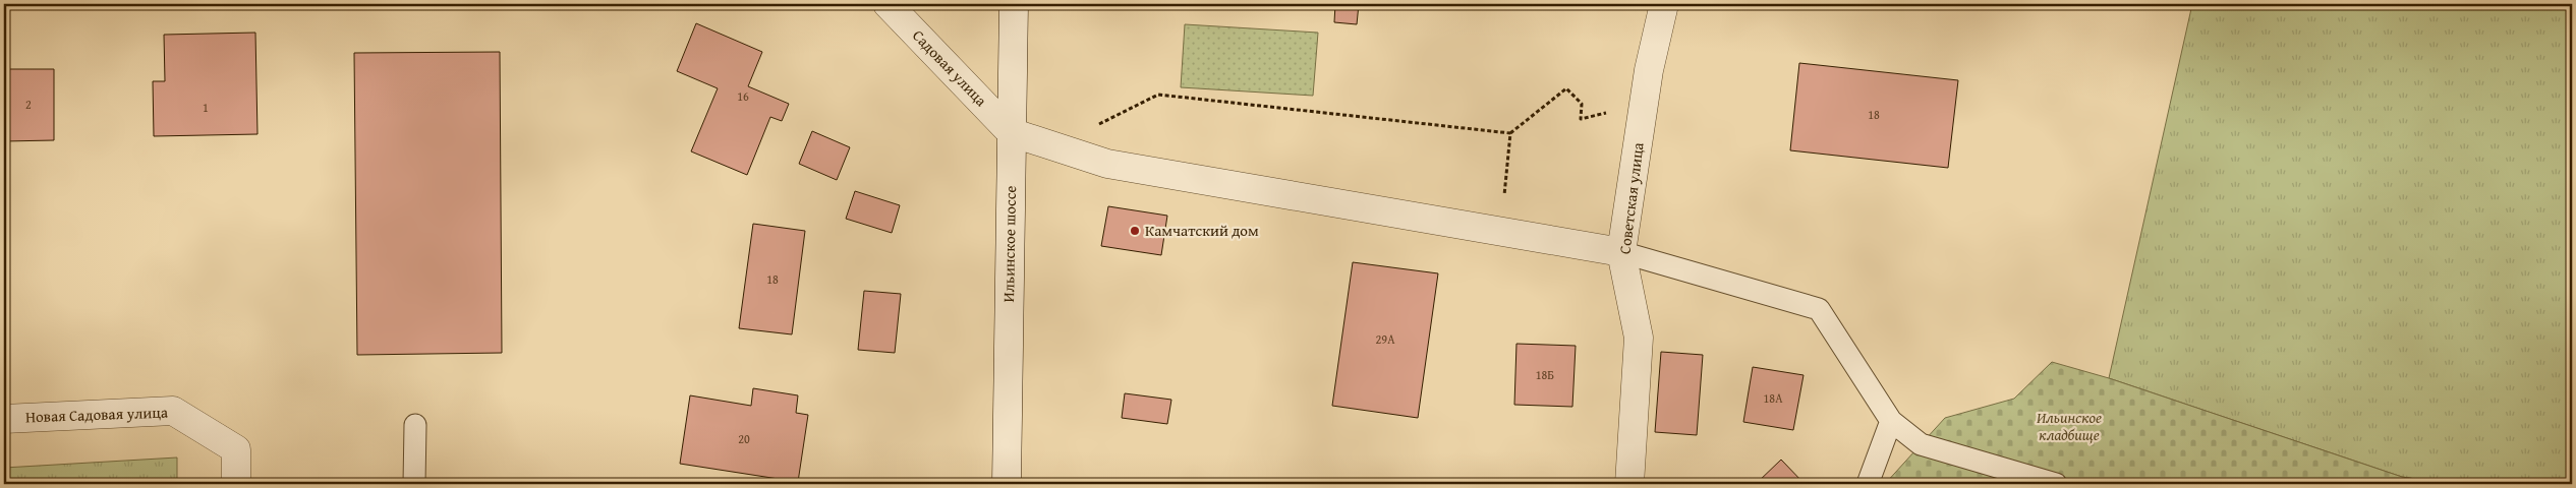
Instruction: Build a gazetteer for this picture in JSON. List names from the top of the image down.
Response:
{
  "streets": {
    "street": [
      "Садовая улица",
      "Советская улица",
      "Ильинское шоссе",
      "Новая Садовая улица"
    ]
  },
  "crossings": [
    ["Садовая улица", "Ильинское шоссе"]
  ],
  "parks": ["Ильинское кладбище"],
  "places": ["Камчатский дом"],
  "house_numbers": [
    "16",
    "2",
    "1",
    "18",
    "18",
    "29А",
    "18Б",
    "18А",
    "20"
  ]
}
